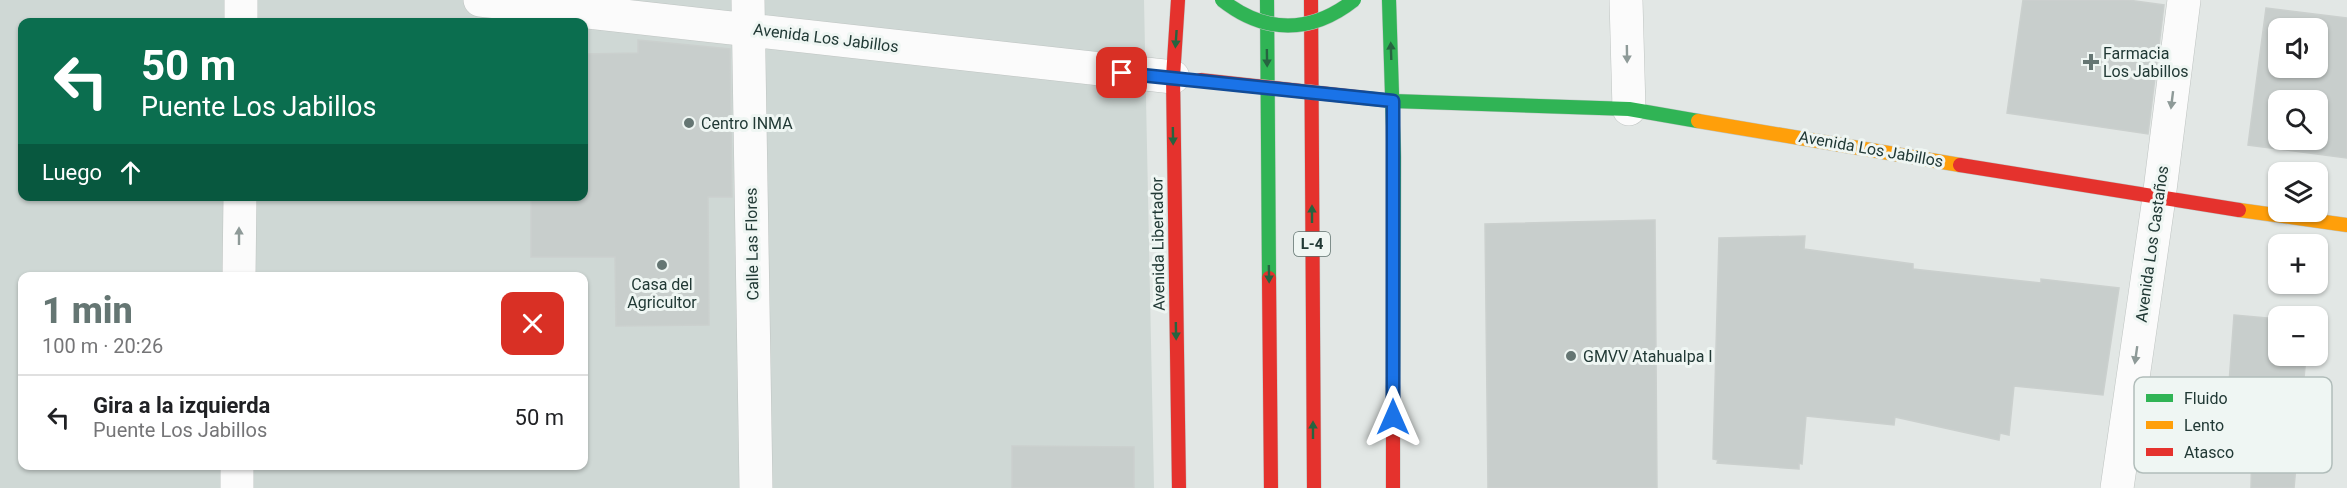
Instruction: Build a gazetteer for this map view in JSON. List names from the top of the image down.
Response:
{
  "streets": {
    "main road": ["Avenida Los Jabillos", "Avenida Libertador", "L-4"],
    "street": ["Calle Las Flores", "Avenida Los Castaños"]
  },
  "crossings": [
    ["Avenida Los Jabillos", "Calle Las Flores"],
    ["Avenida Los Jabillos", "Avenida Libertador"],
    ["Avenida Los Jabillos", "Avenida Los Castaños"]
  ],
  "one_way": ["Avenida Los Castaños"],
  "places": {
    "health": ["Farmacia Los Jabillos"],
    "other": ["Centro INMA", "Casa del Agricultor", "GMVV Atahualpa I"]
  },
  "legend": ["Fluido", "Lento", "Atasco"],
  "page": {
    "map_buttons": ["+", "−"],
    "turn": ["50 m", "Puente Los Jabillos"],
    "then": "Luego",
    "heading": ["1 min", "100 m · 20:26"],
    "list": [
      {
        "name": "Gira a la izquierda",
        "note": "Puente Los Jabillos",
        "value": "50 m"
      }
    ]
  }
}
